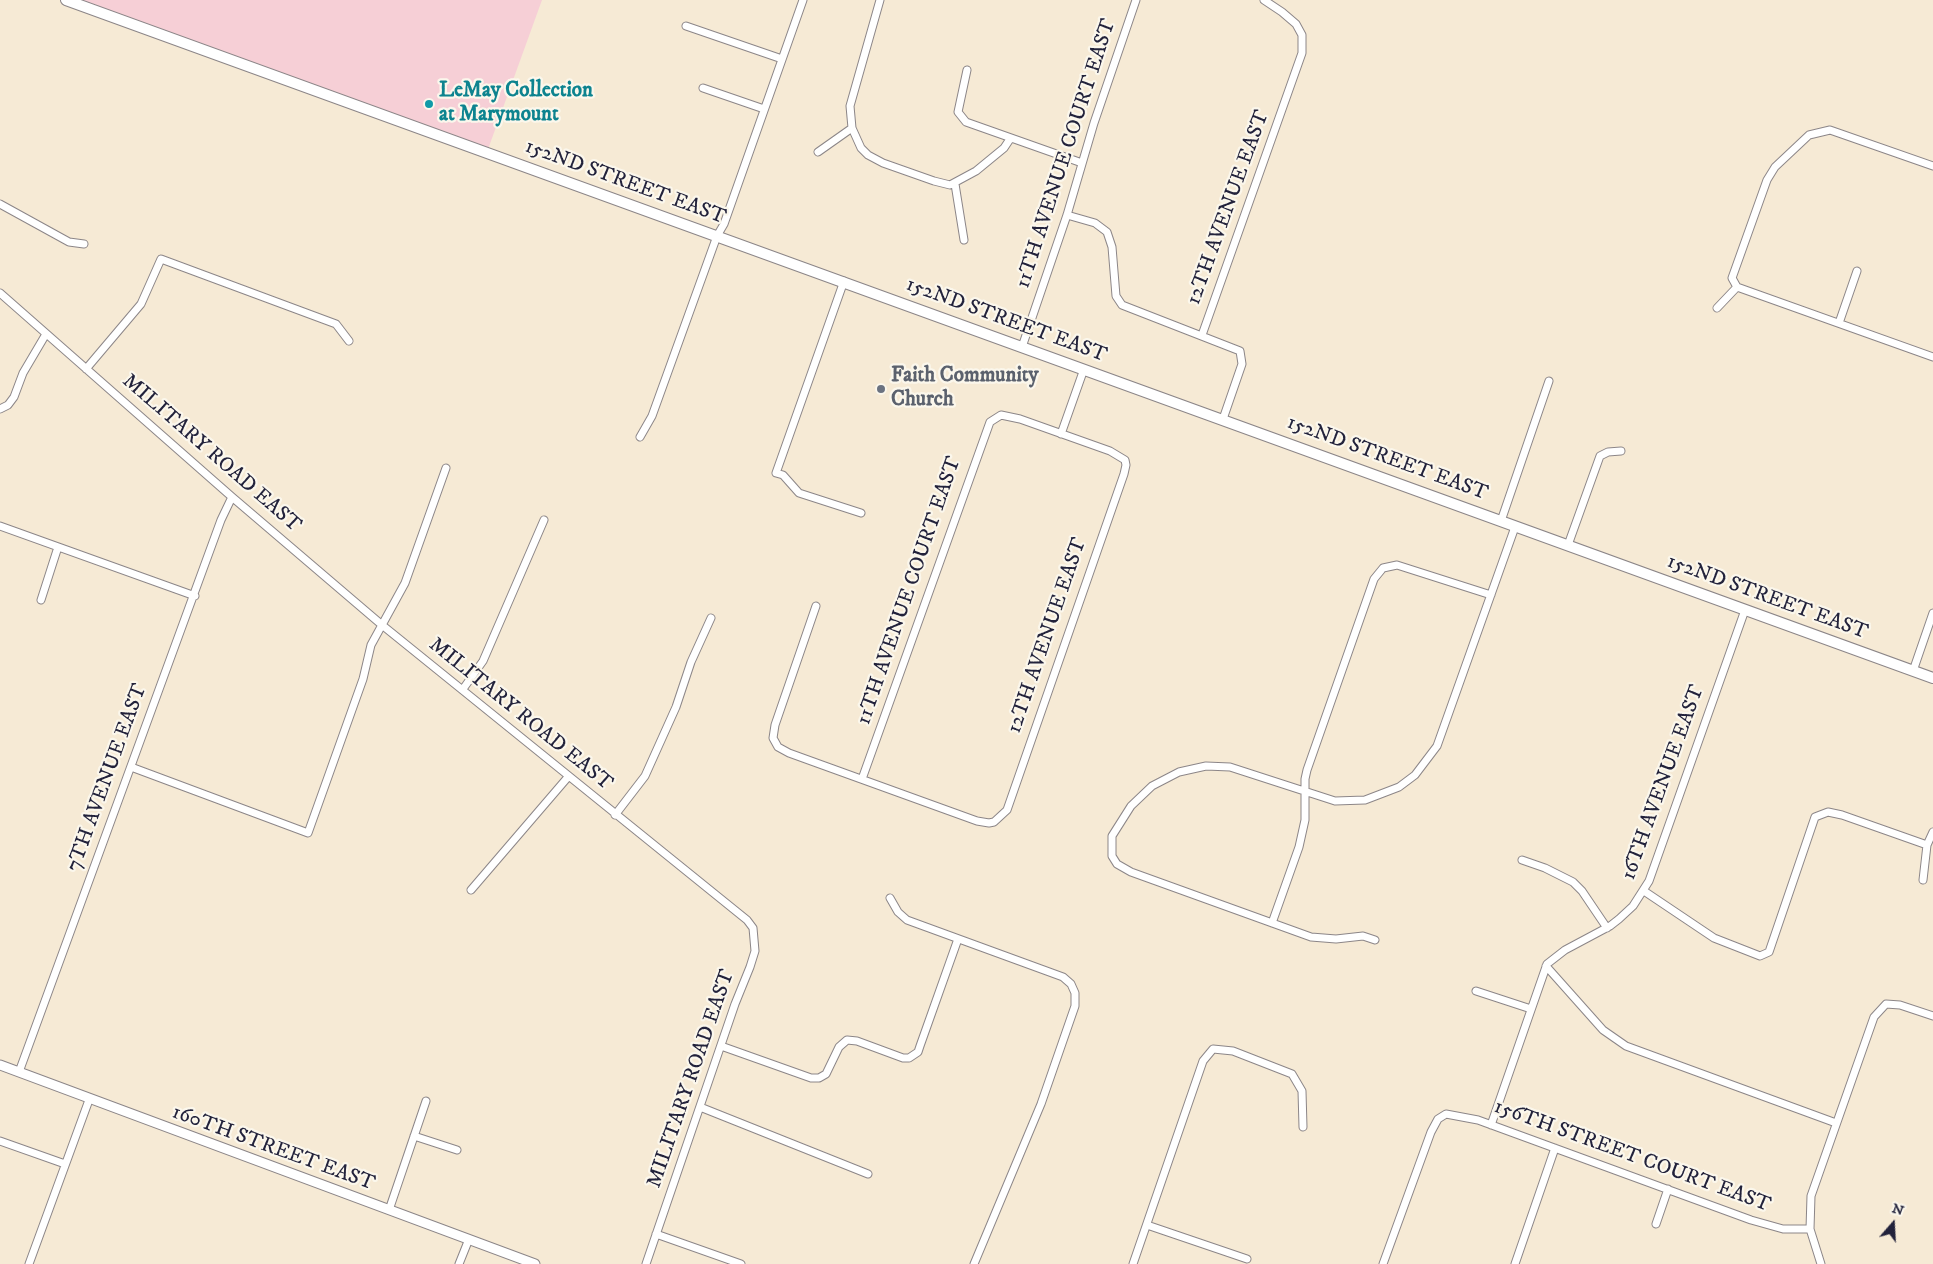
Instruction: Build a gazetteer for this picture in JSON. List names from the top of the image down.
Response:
{
  "streets": {
    "main road": ["152ND STREET EAST"],
    "street": [
      "11TH AVENUE COURT EAST",
      "12TH AVENUE EAST",
      "MILITARY ROAD EAST",
      "7TH AVENUE EAST",
      "16TH AVENUE EAST",
      "160TH STREET EAST",
      "156TH STREET COURT EAST"
    ]
  },
  "crossings": [
    ["11TH AVENUE COURT EAST", "152ND STREET EAST"],
    ["11TH AVENUE COURT EAST", "12TH AVENUE EAST"],
    ["152ND STREET EAST", "12TH AVENUE EAST"],
    ["152ND STREET EAST", "16TH AVENUE EAST"],
    ["MILITARY ROAD EAST", "7TH AVENUE EAST"],
    ["7TH AVENUE EAST", "160TH STREET EAST"]
  ],
  "places": ["LeMay Collection at Marymount", "Faith Community Church"],
  "north": "top"
}
